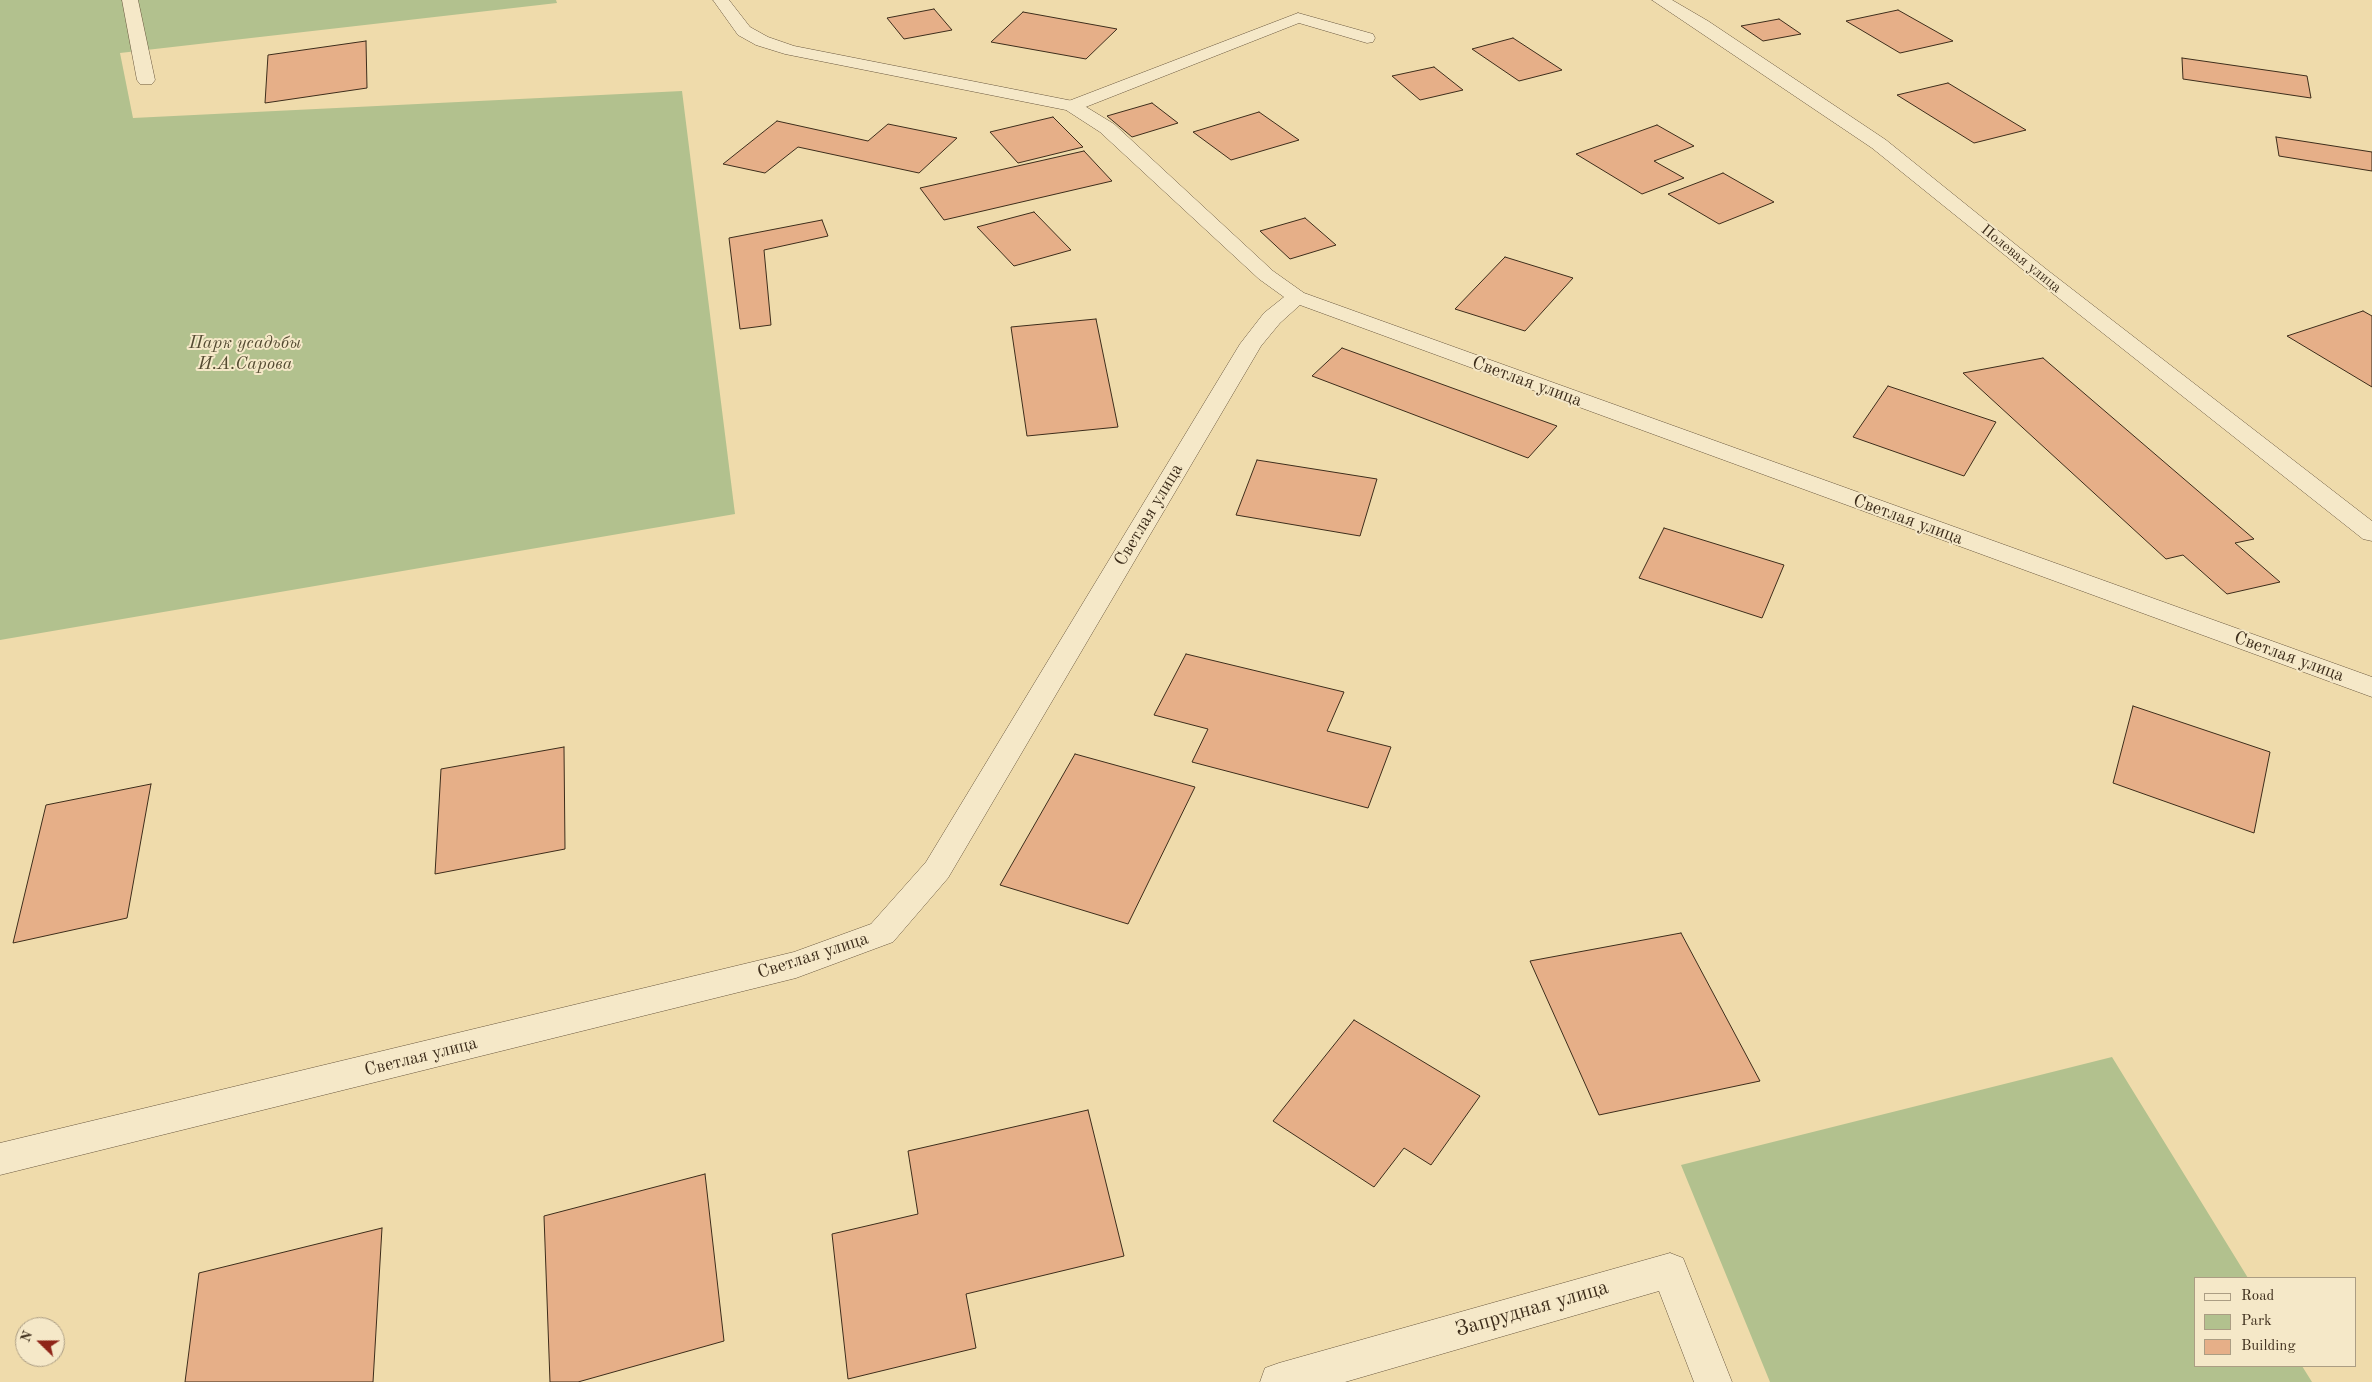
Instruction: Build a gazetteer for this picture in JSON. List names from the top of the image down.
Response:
{
  "streets": {
    "street": ["Полевая улица", "Светлая улица", "Запрудная улица"]
  },
  "parks": ["Парк усадьбы И.А.Сарова"],
  "legend": ["Road", "Park", "Building"],
  "north": "left"
}
